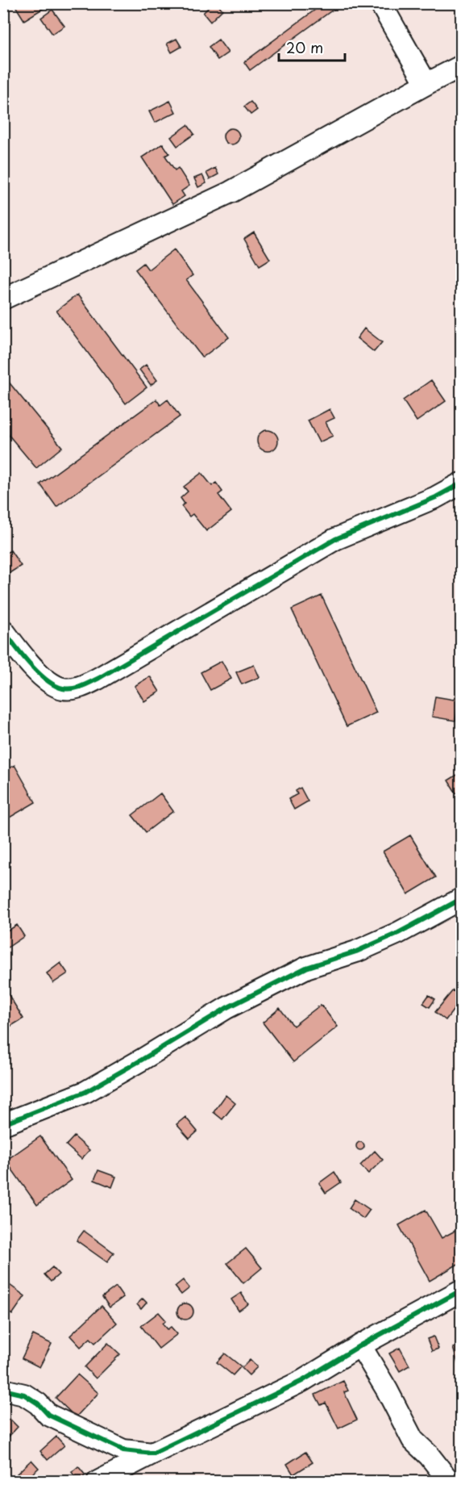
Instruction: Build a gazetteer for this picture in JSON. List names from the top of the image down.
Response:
{
  "scale_bar": "20 m"
}
